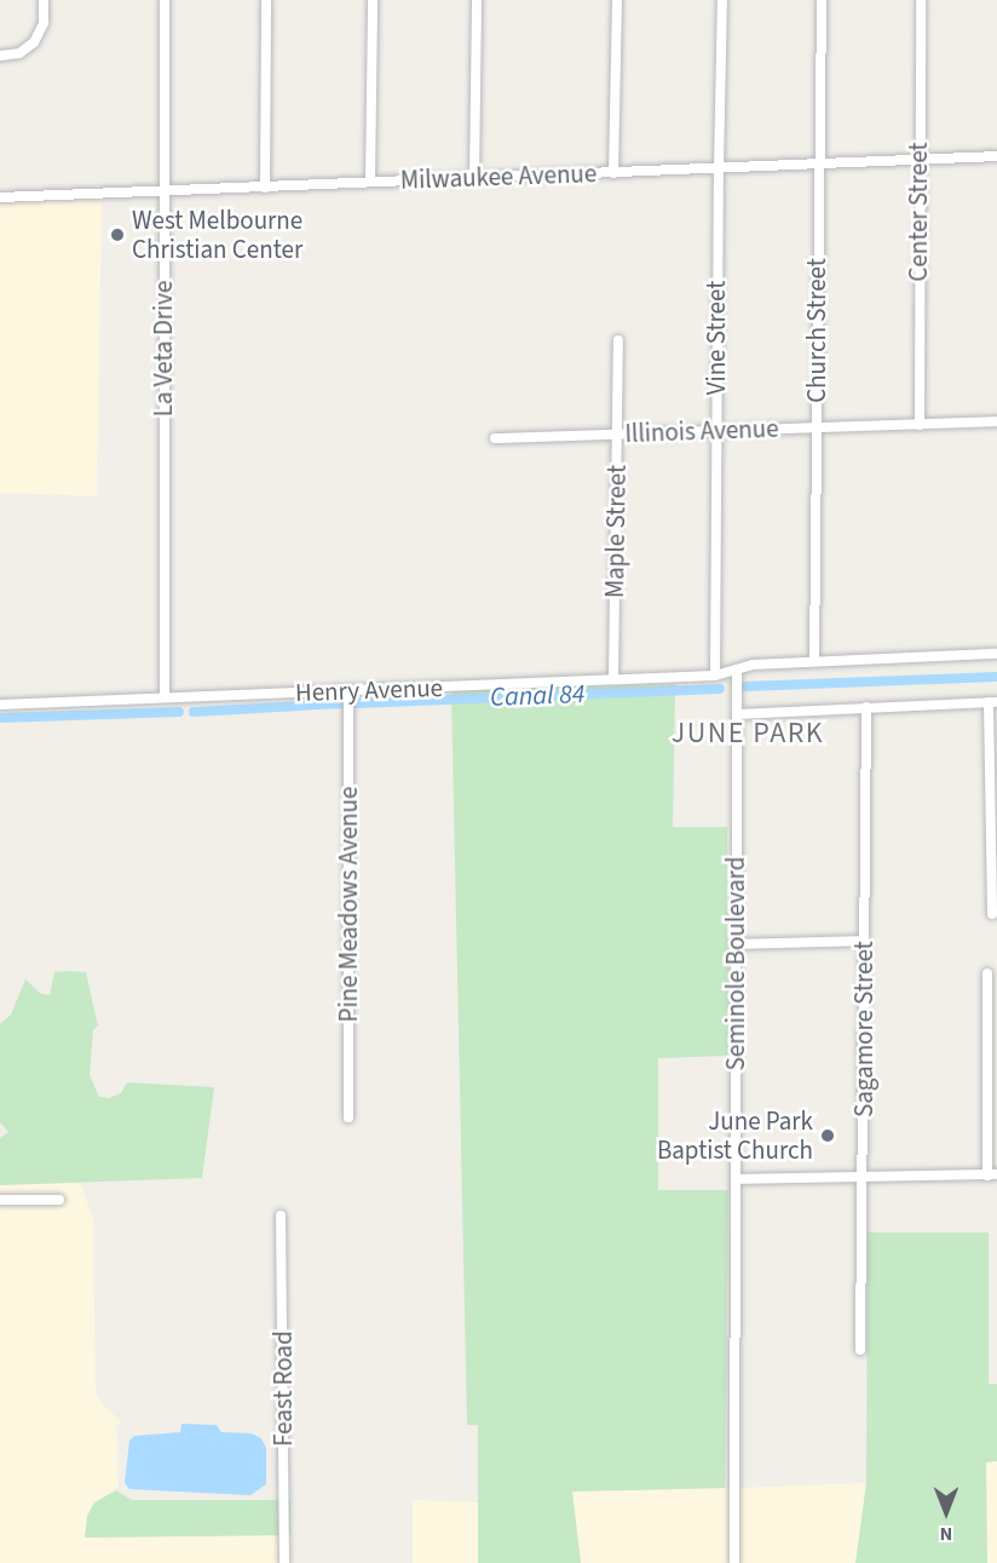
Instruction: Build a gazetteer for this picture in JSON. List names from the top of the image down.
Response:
{
  "streets": {
    "street": [
      "Milwaukee Avenue",
      "Center Street",
      "Church Street",
      "Vine Street",
      "La Veta Drive",
      "Illinois Avenue",
      "Maple Street",
      "Henry Avenue",
      "Pine Meadows Avenue",
      "Seminole Boulevard",
      "Sagamore Street",
      "Feast Road"
    ]
  },
  "crossings": [
    ["Milwaukee Avenue", "Center Street"],
    ["Milwaukee Avenue", "Church Street"],
    ["Milwaukee Avenue", "Vine Street"],
    ["Milwaukee Avenue", "La Veta Drive"],
    ["Center Street", "Illinois Avenue"],
    ["Church Street", "Illinois Avenue"],
    ["Church Street", "Henry Avenue"],
    ["Vine Street", "Illinois Avenue"],
    ["Vine Street", "Henry Avenue"],
    ["La Veta Drive", "Henry Avenue"],
    ["Illinois Avenue", "Maple Street"],
    ["Maple Street", "Henry Avenue"],
    ["Henry Avenue", "Pine Meadows Avenue"],
    ["Henry Avenue", "Seminole Boulevard"]
  ],
  "districts": ["JUNE PARK"],
  "water": ["Canal 84"],
  "places": ["West Melbourne Christian Center", "June Park Baptist Church"],
  "north": "bottom"
}
